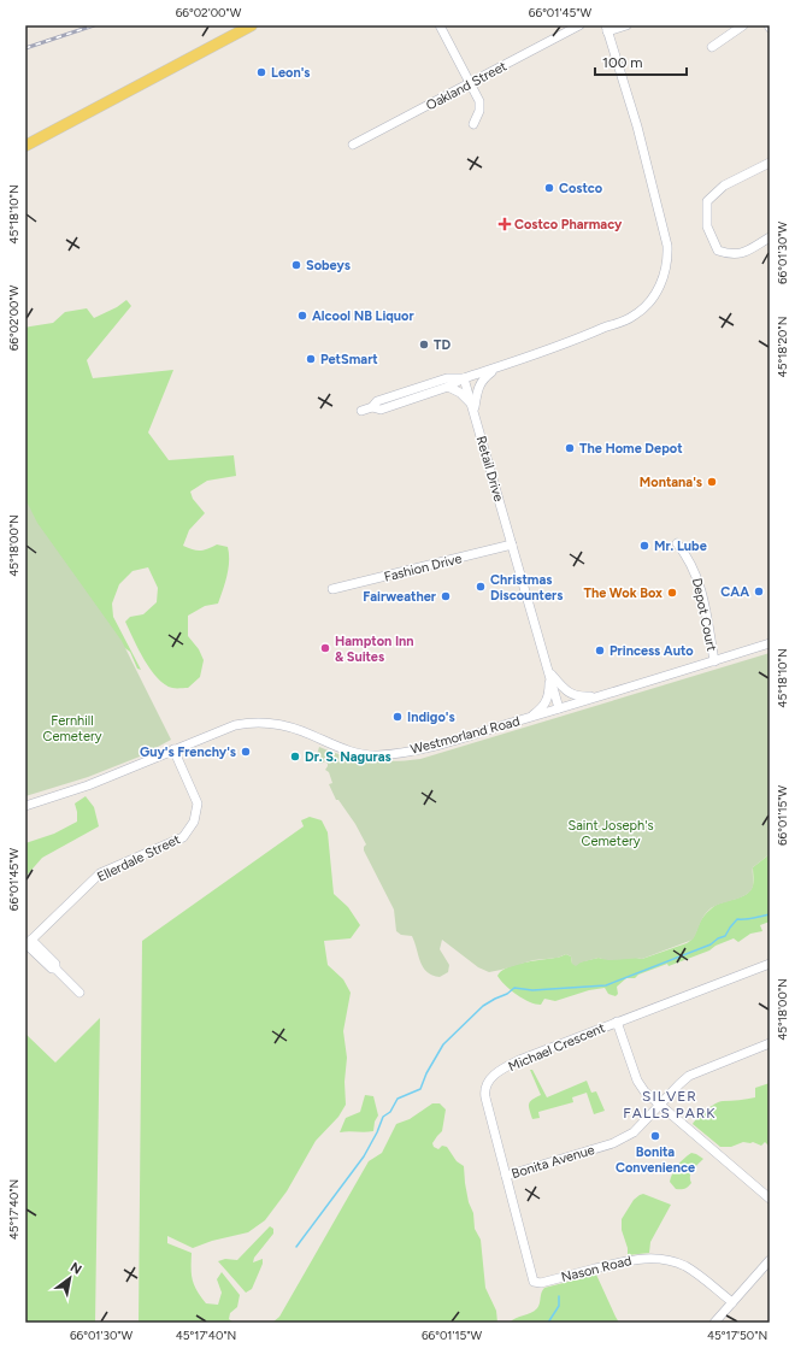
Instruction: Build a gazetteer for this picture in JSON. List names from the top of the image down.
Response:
{
  "streets": {
    "street": [
      "Oakland Street",
      "Retail Drive",
      "Fashion Drive",
      "Depot Court",
      "Westmorland Road",
      "Ellerdale Street",
      "Michael Crescent",
      "Bonita Avenue",
      "Nason Road"
    ]
  },
  "crossings": [
    ["Retail Drive", "Fashion Drive"],
    ["Retail Drive", "Westmorland Road"],
    ["Depot Court", "Westmorland Road"],
    ["Westmorland Road", "Ellerdale Street"],
    ["Michael Crescent", "Bonita Avenue"],
    ["Michael Crescent", "Nason Road"]
  ],
  "districts": ["SILVER FALLS PARK"],
  "parks": ["Fernhill Cemetery", "Saint Joseph's Cemetery"],
  "places": {
    "other": [
      "Leon's",
      "Costco",
      "Sobeys",
      "Alcool NB Liquor",
      "TD",
      "PetSmart",
      "The Home Depot",
      "Montana's",
      "Mr. Lube",
      "Christmas Discounters",
      "CAA",
      "The Wok Box",
      "Fairweather",
      "Hampton Inn & Suites",
      "Princess Auto",
      "Indigo's",
      "Guy's Frenchy's",
      "Dr. S. Naguras",
      "Bonita Convenience"
    ],
    "health": ["Costco Pharmacy"]
  },
  "scale_bar": "100 m",
  "north": "top right",
  "coordinates": [
    "66°02'00\"W",
    "66°01'45\"W",
    "45°18'10\"N",
    "66°01'30\"W",
    "45°18'20\"N",
    "45°18'00\"N",
    "66°01'15\"W",
    "45°17'40\"N",
    "45°17'50\"N"
  ]
}
